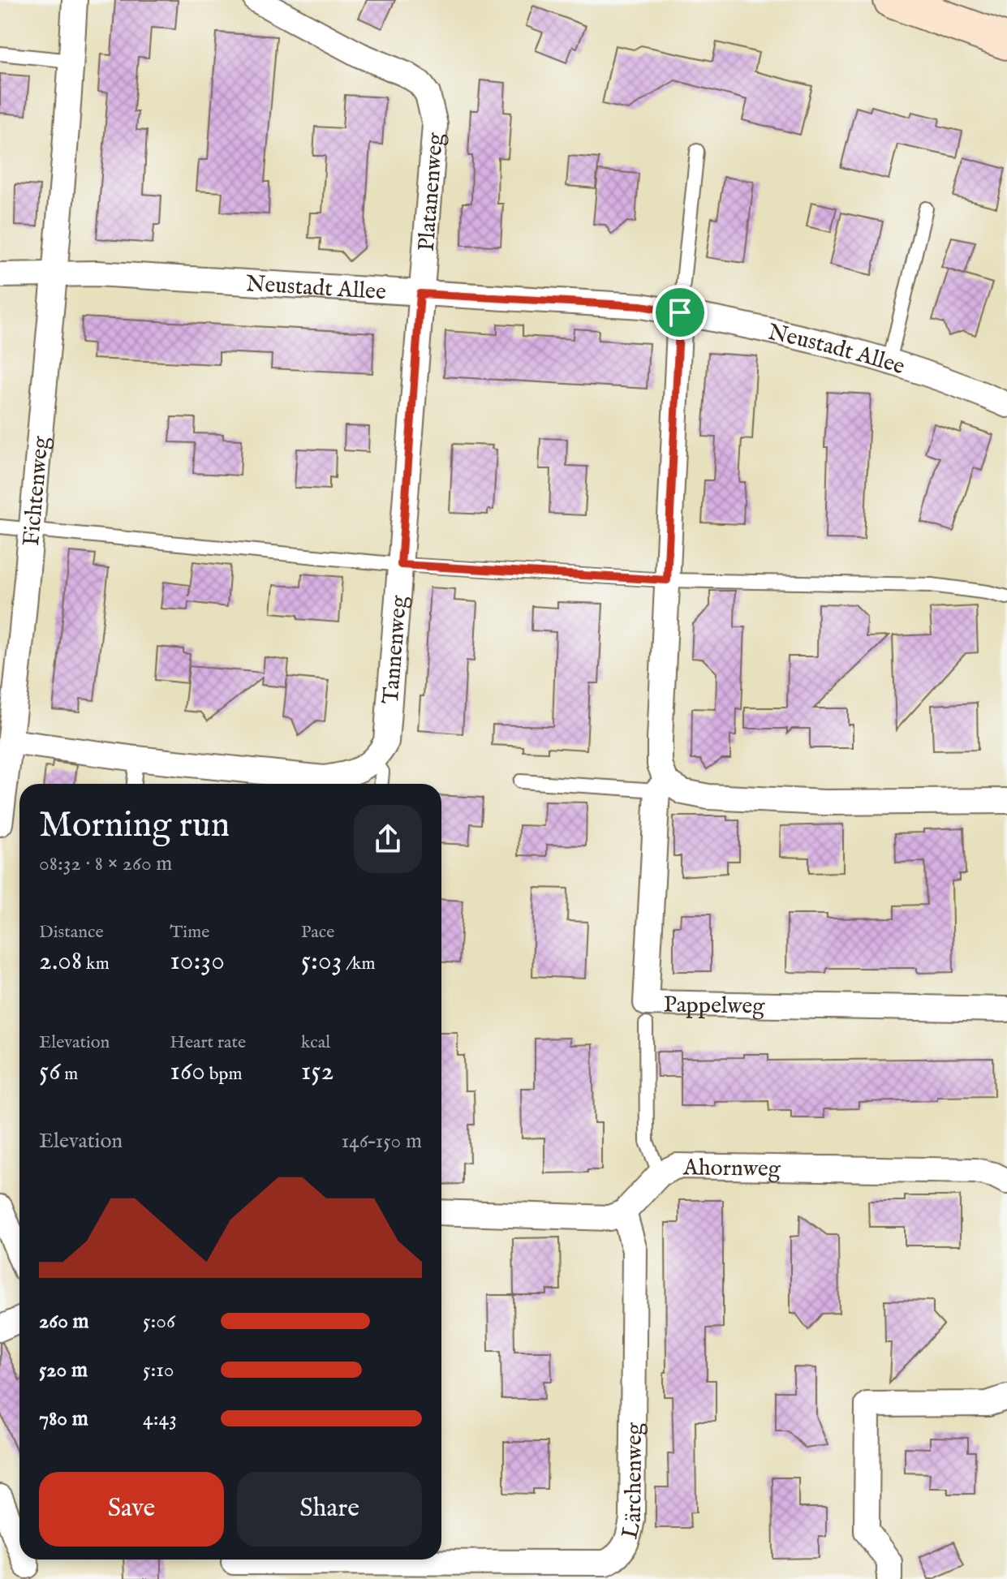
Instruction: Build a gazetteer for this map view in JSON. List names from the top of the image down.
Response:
{
  "streets": {
    "street": [
      "Platanenweg",
      "Neustadt Allee",
      "Fichtenweg",
      "Tannenweg",
      "Pappelweg",
      "Ahornweg",
      "Lärchenweg"
    ]
  },
  "crossings": [
    ["Platanenweg", "Neustadt Allee"],
    ["Platanenweg", "Tannenweg"],
    ["Neustadt Allee", "Fichtenweg"],
    ["Neustadt Allee", "Tannenweg"],
    ["Neustadt Allee", "Pappelweg"],
    ["Ahornweg", "Lärchenweg"]
  ],
  "page": {
    "heading": ["Morning run", "08:32 · 8 × 260 m"],
    "stats": [
      ["Distance", "2.08 km"],
      ["Time", "10:30"],
      ["Pace", "5:03 /km"],
      ["Elevation", "56 m"],
      ["Heart rate", "160 bpm"],
      ["kcal", "152"]
    ],
    "chart": ["Elevation", "146–150 m"],
    "list": [
      {
        "name": "260 m",
        "note": "5:06"
      },
      {
        "name": "520 m",
        "note": "5:10"
      },
      {
        "name": "780 m",
        "note": "4:43"
      }
    ],
    "buttons": ["Save", "Share"]
  }
}
